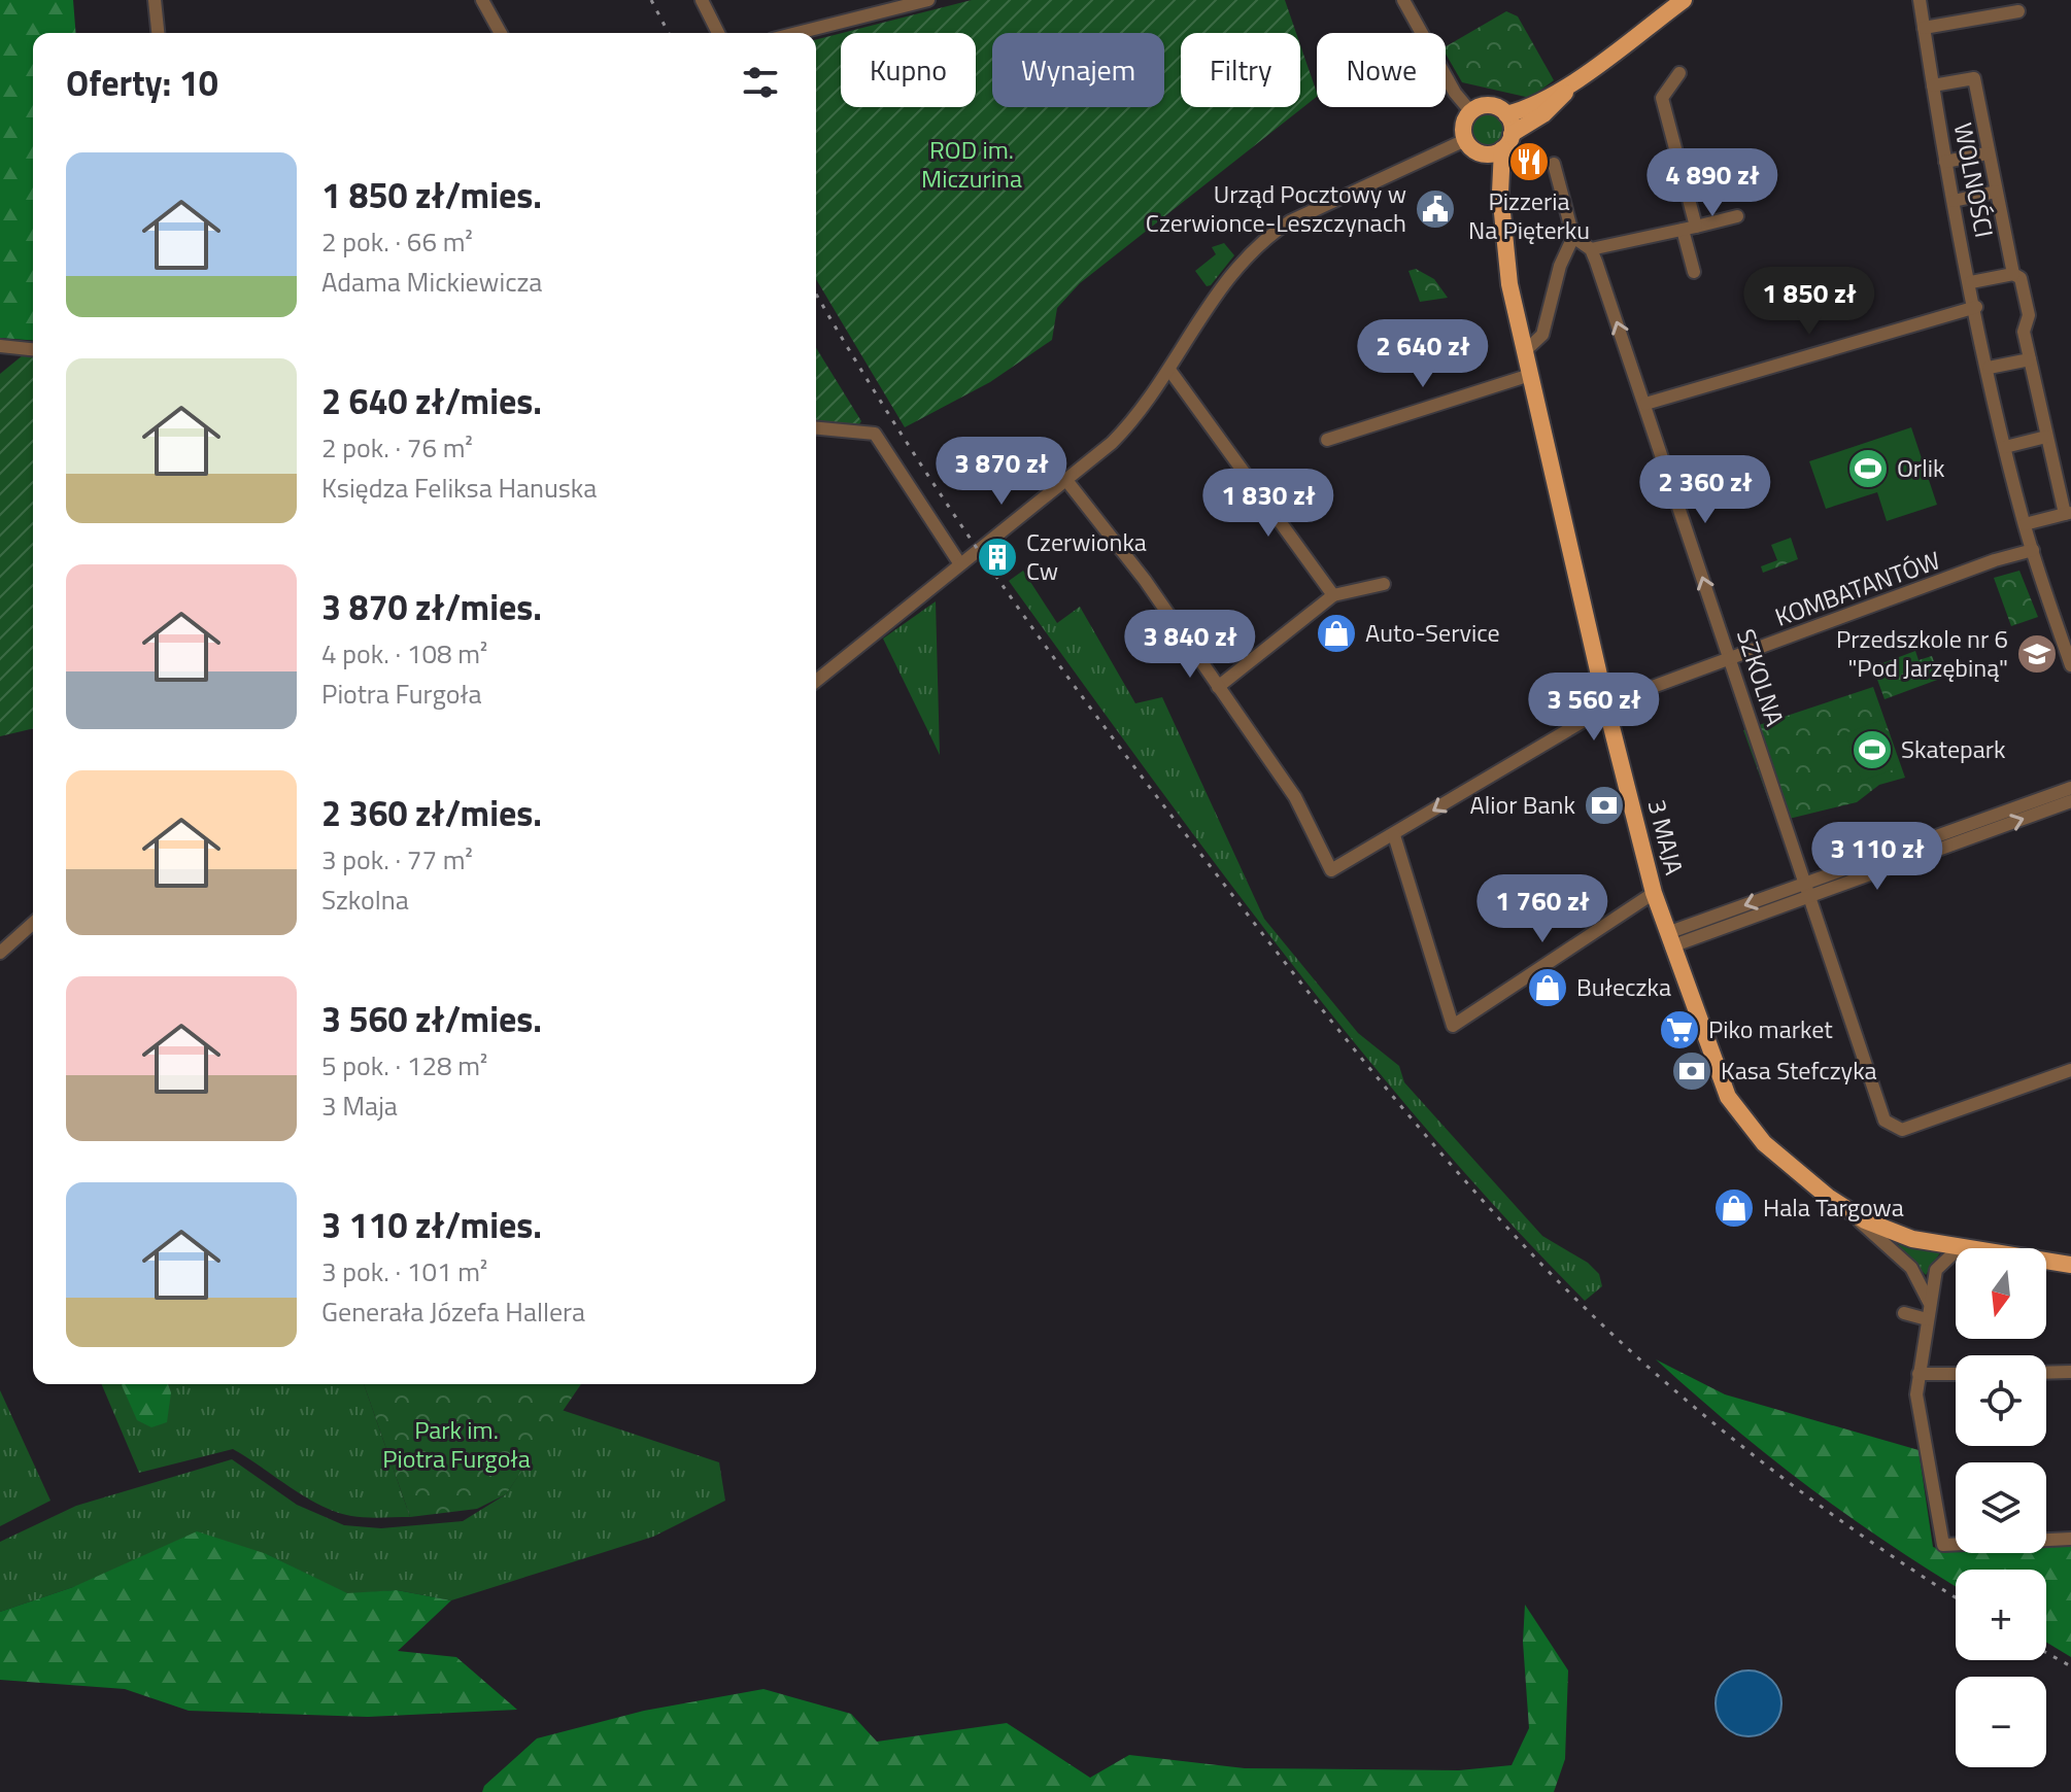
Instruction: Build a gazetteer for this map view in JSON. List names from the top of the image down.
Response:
{
  "streets": {
    "main road": ["3 MAJA"],
    "street": ["WOLNOŚCI", "KOMBATANTÓW", "SZKOLNA"]
  },
  "crossings": [
    ["WOLNOŚCI", "KOMBATANTÓW"],
    ["KOMBATANTÓW", "SZKOLNA"],
    ["KOMBATANTÓW", "3 MAJA"]
  ],
  "one_way": ["SZKOLNA"],
  "parks": ["ROD im. Miczurina", "Park im. Piotra Furgoła"],
  "places": {
    "restaurant": ["Pizzeria Na Pięterku"],
    "public building": ["Urząd Pocztowy w Czerwionce-Leszczynach"],
    "sports": ["Orlik", "Skatepark"],
    "building": ["Czerwionka Cw"],
    "shop": ["Auto-Service", "Bułeczka", "Hala Targowa"],
    "school or university": ["Przedszkole nr 6 \"Pod Jarzębiną\""],
    "bank": ["Alior Bank", "Kasa Stefczyka"],
    "supermarket": ["Piko market"]
  },
  "north": "bottom",
  "page": {
    "chip": [
      "Kupno",
      "Wynajem",
      "Filtry",
      "Nowe"
    ],
    "heading": "Oferty: 10",
    "list": [
      {
        "name": "1 850 zł/mies.",
        "note": "2 pok. · 66 m² · Adama Mickiewicza"
      },
      {
        "name": "2 640 zł/mies.",
        "note": "2 pok. · 76 m² · Księdza Feliksa Hanuska"
      },
      {
        "name": "3 870 zł/mies.",
        "note": "4 pok. · 108 m² · Piotra Furgoła"
      },
      {
        "name": "2 360 zł/mies.",
        "note": "3 pok. · 77 m² · Szkolna"
      },
      {
        "name": "3 560 zł/mies.",
        "note": "5 pok. · 128 m² · 3 Maja"
      },
      {
        "name": "3 110 zł/mies.",
        "note": "3 pok. · 101 m² · Generała Józefa Hallera"
      }
    ],
    "price": [
      "4 890 zł",
      "1 850 zł",
      "2 640 zł",
      "3 870 zł",
      "2 360 zł",
      "1 830 zł",
      "3 840 zł",
      "3 560 zł",
      "3 110 zł",
      "1 760 zł"
    ],
    "map_buttons": ["+", "−"]
  }
}
